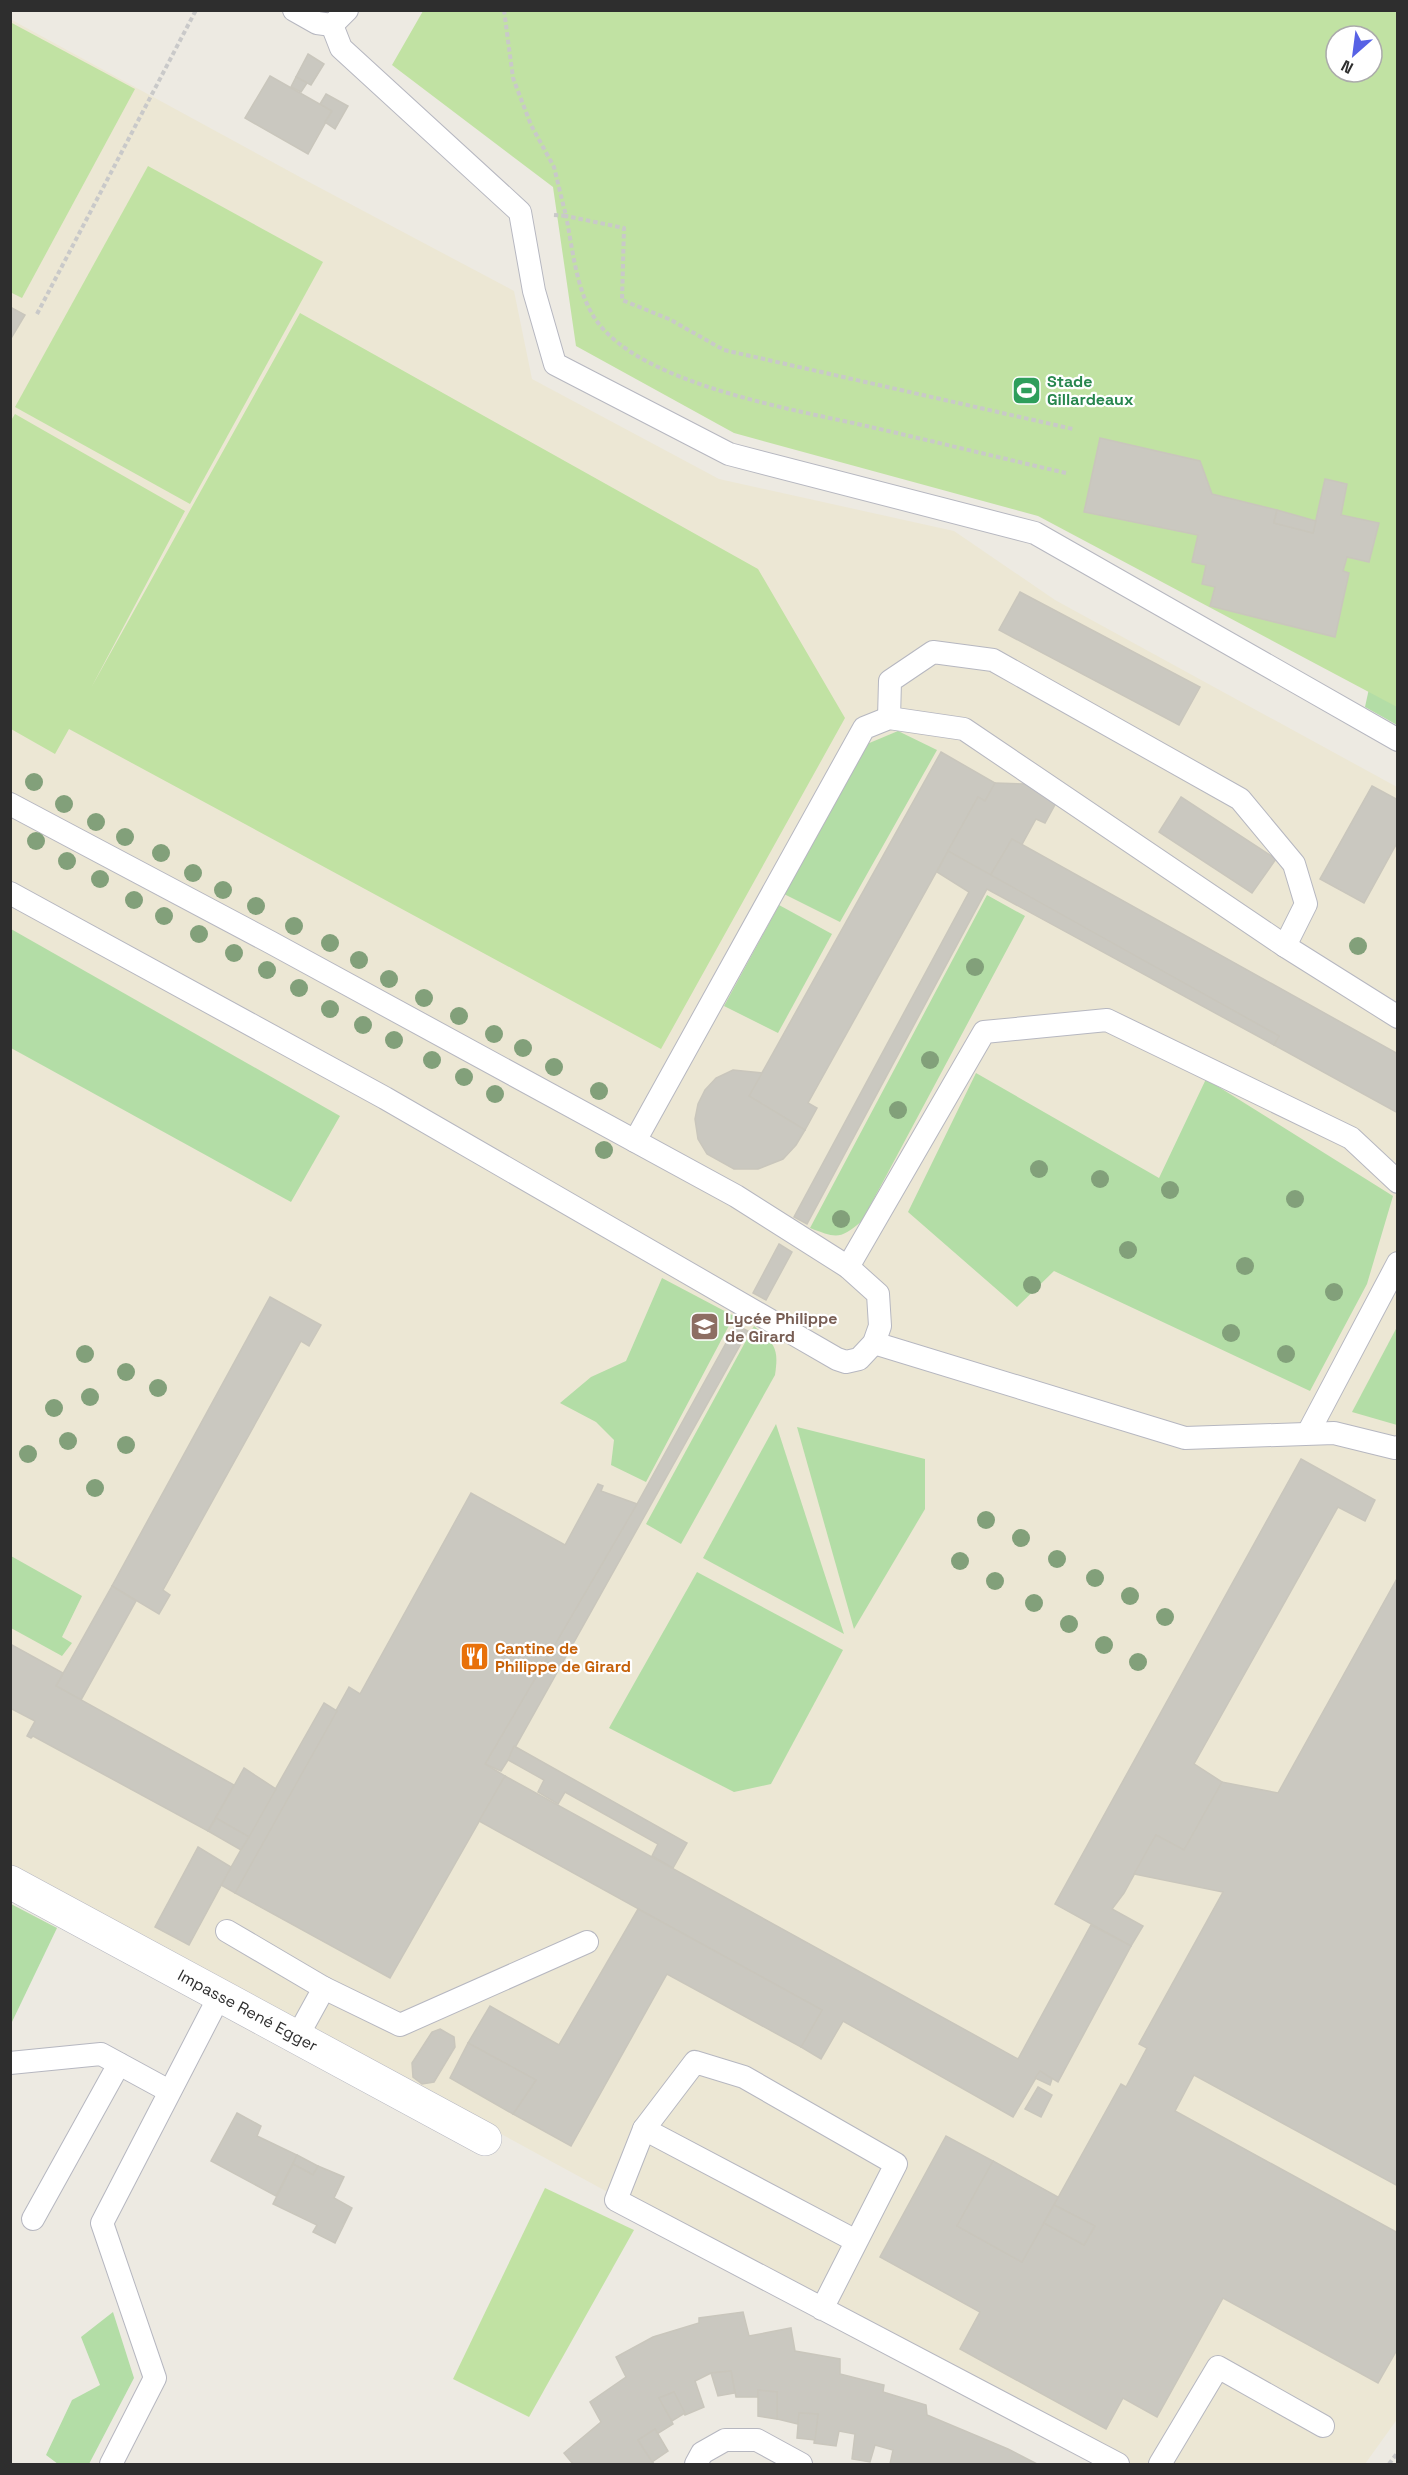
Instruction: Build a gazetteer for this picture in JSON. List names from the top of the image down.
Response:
{
  "streets": {
    "street": ["Impasse René Egger"]
  },
  "places": {
    "sports": ["Stade Gillardeaux"],
    "school or university": ["Lycée Philippe de Girard"],
    "restaurant": ["Cantine de Philippe de Girard"]
  },
  "north": "bottom left"
}
